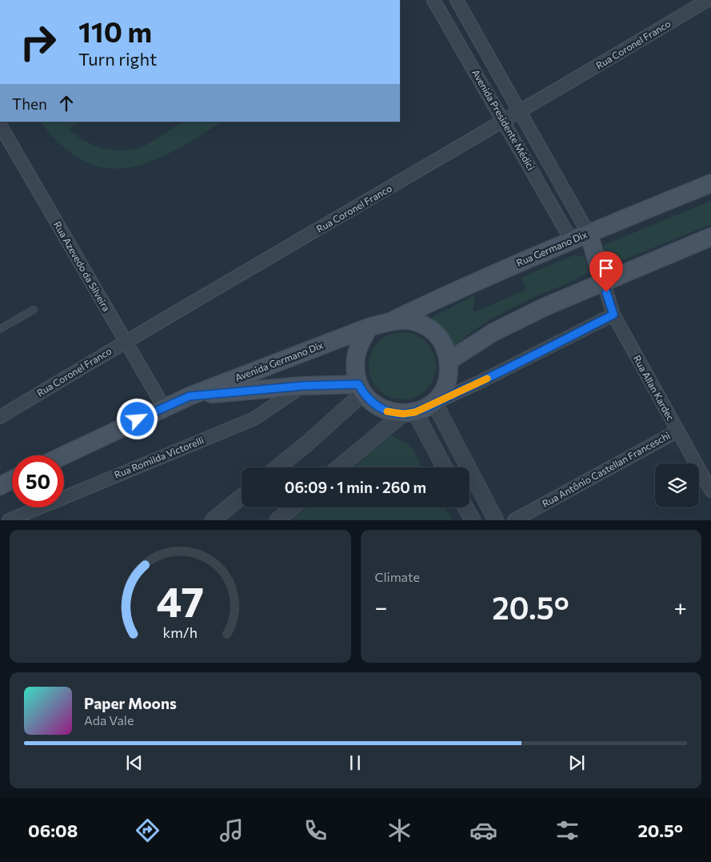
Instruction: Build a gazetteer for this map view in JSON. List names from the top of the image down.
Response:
{
  "streets": {
    "main road": ["Rua Germano Dix", "Avenida Germano Dix"],
    "street": [
      "Rua Coronel Franco",
      "Avenida Presidente Médici",
      "Rua Azevedo da Silveira",
      "Rua Allan Kardec",
      "Rua Romilda Victorelli",
      "Rua Antônio Castellan Franceschi"
    ]
  },
  "crossings": [
    ["Rua Coronel Franco", "Avenida Presidente Médici"],
    ["Rua Coronel Franco", "Rua Azevedo da Silveira"],
    ["Avenida Presidente Médici", "Rua Germano Dix"],
    ["Rua Germano Dix", "Avenida Germano Dix"],
    ["Rua Azevedo da Silveira", "Avenida Germano Dix"],
    ["Avenida Germano Dix", "Rua Romilda Victorelli"],
    ["Rua Allan Kardec", "Rua Antônio Castellan Franceschi"]
  ],
  "page": {
    "turn": ["110 m", "Turn right"],
    "then": "Then",
    "limit": "50",
    "trip": "06:09 · 1 min · 260 m",
    "tile": "Climate",
    "heat": ["−", "20.5°", "+"],
    "song": ["Paper Moons", "Ada Vale"],
    "tabs": ["06:08", "20.5°"],
    "gauge": ["47", "km/h"]
  }
}
